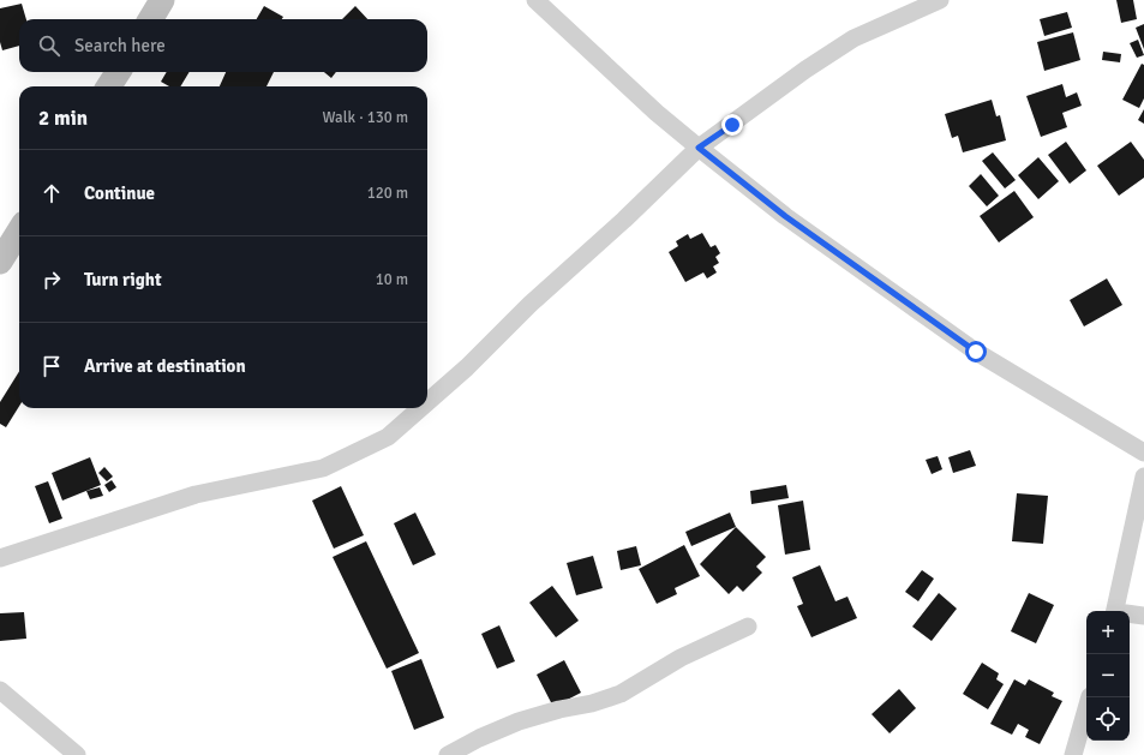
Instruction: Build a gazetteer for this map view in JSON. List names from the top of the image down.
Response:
{
  "page": {
    "search": "Search here",
    "heading": ["2 min", "Walk · 130 m"],
    "list": [
      ["Continue", "120 m"],
      ["Turn right", "10 m"],
      "Arrive at destination"
    ],
    "map_buttons": ["+", "−"]
  }
}
